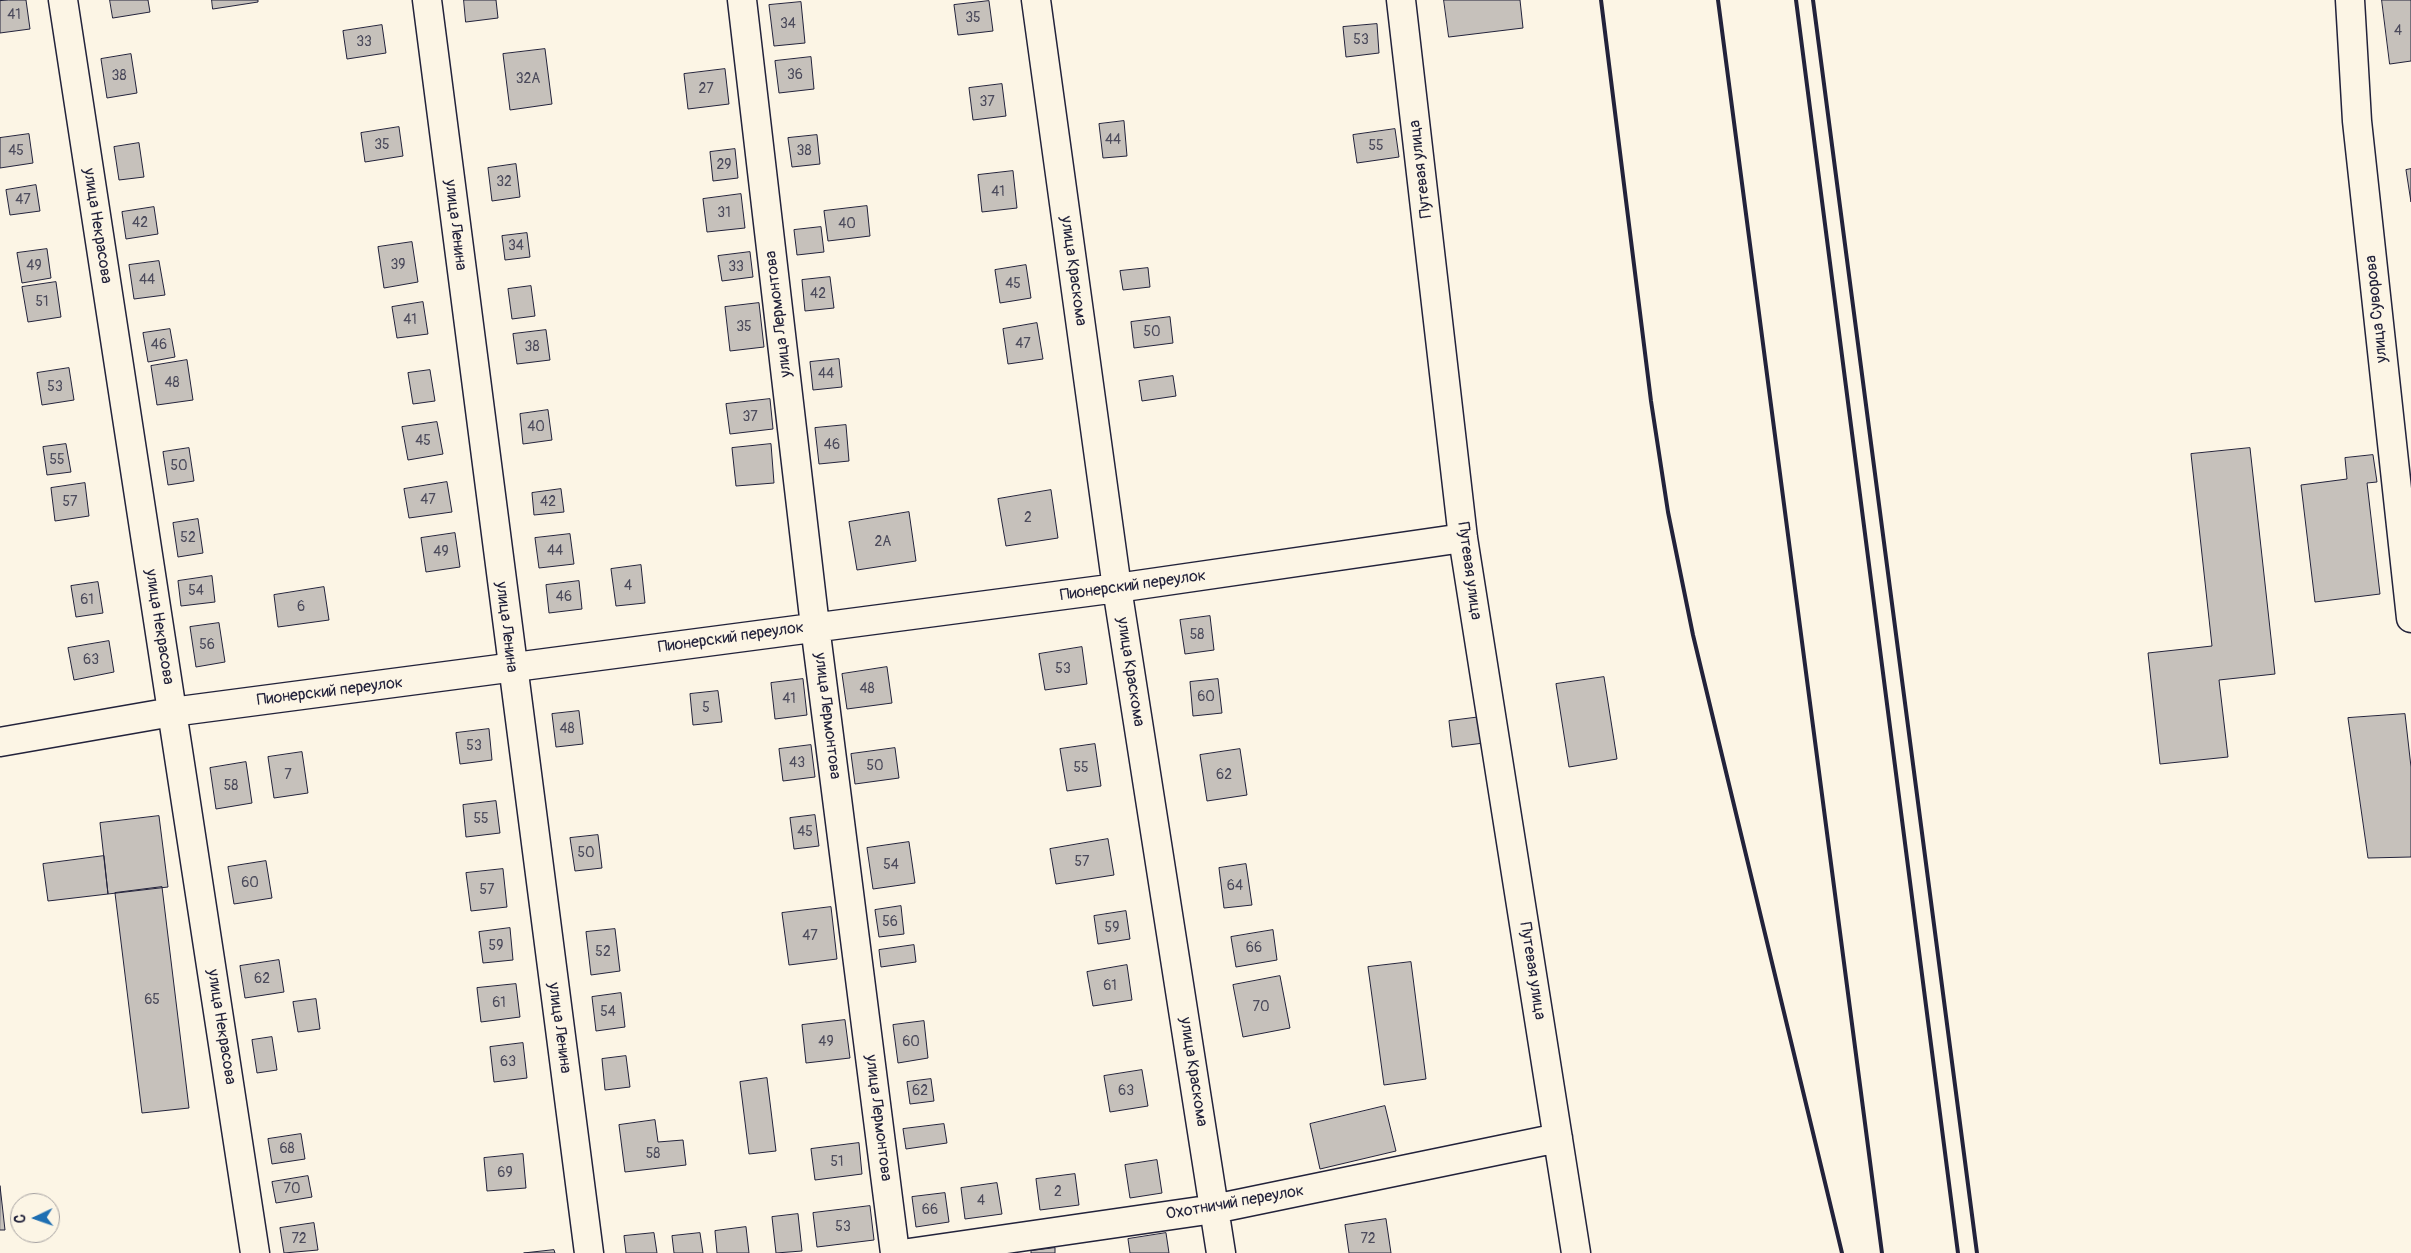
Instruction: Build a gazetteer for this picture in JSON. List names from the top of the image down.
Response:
{
  "streets": {
    "street": [
      "Путевая улица",
      "улица Ленина",
      "улица Некрасова",
      "улица Краскома",
      "улица Суворова",
      "улица Лермонтова",
      "Пионерский переулок",
      "Охотничий переулок"
    ]
  },
  "crossings": [
    ["Путевая улица", "Пионерский переулок"],
    ["Путевая улица", "Охотничий переулок"],
    ["улица Ленина", "Пионерский переулок"],
    ["улица Некрасова", "Пионерский переулок"],
    ["улица Краскома", "Пионерский переулок"],
    ["улица Краскома", "Охотничий переулок"],
    ["улица Лермонтова", "Пионерский переулок"]
  ],
  "house_numbers": [
    "41",
    "35",
    "34",
    "4",
    "53",
    "33",
    "36",
    "38",
    "32А",
    "27",
    "37",
    "44",
    "35",
    "55",
    "45",
    "38",
    "29",
    "32",
    "41",
    "47",
    "31",
    "42",
    "40",
    "34",
    "39",
    "49",
    "33",
    "44",
    "45",
    "42",
    "51",
    "41",
    "35",
    "50",
    "47",
    "46",
    "38",
    "44",
    "48",
    "53",
    "37",
    "40",
    "45",
    "46",
    "55",
    "50",
    "47",
    "57",
    "42",
    "2",
    "52",
    "2А",
    "44",
    "49",
    "4",
    "54",
    "46",
    "61",
    "6",
    "58",
    "56",
    "63",
    "53",
    "48",
    "60",
    "41",
    "5",
    "48",
    "53",
    "43",
    "50",
    "55",
    "7",
    "62",
    "58",
    "55",
    "45",
    "50",
    "57",
    "54",
    "60",
    "64",
    "57",
    "56",
    "59",
    "47",
    "59",
    "66",
    "52",
    "62",
    "61",
    "65",
    "61",
    "70",
    "54",
    "49",
    "60",
    "63",
    "62",
    "63",
    "68",
    "58",
    "51",
    "69",
    "70",
    "2",
    "4",
    "66",
    "53",
    "72",
    "72"
  ],
  "north": "left"
}
